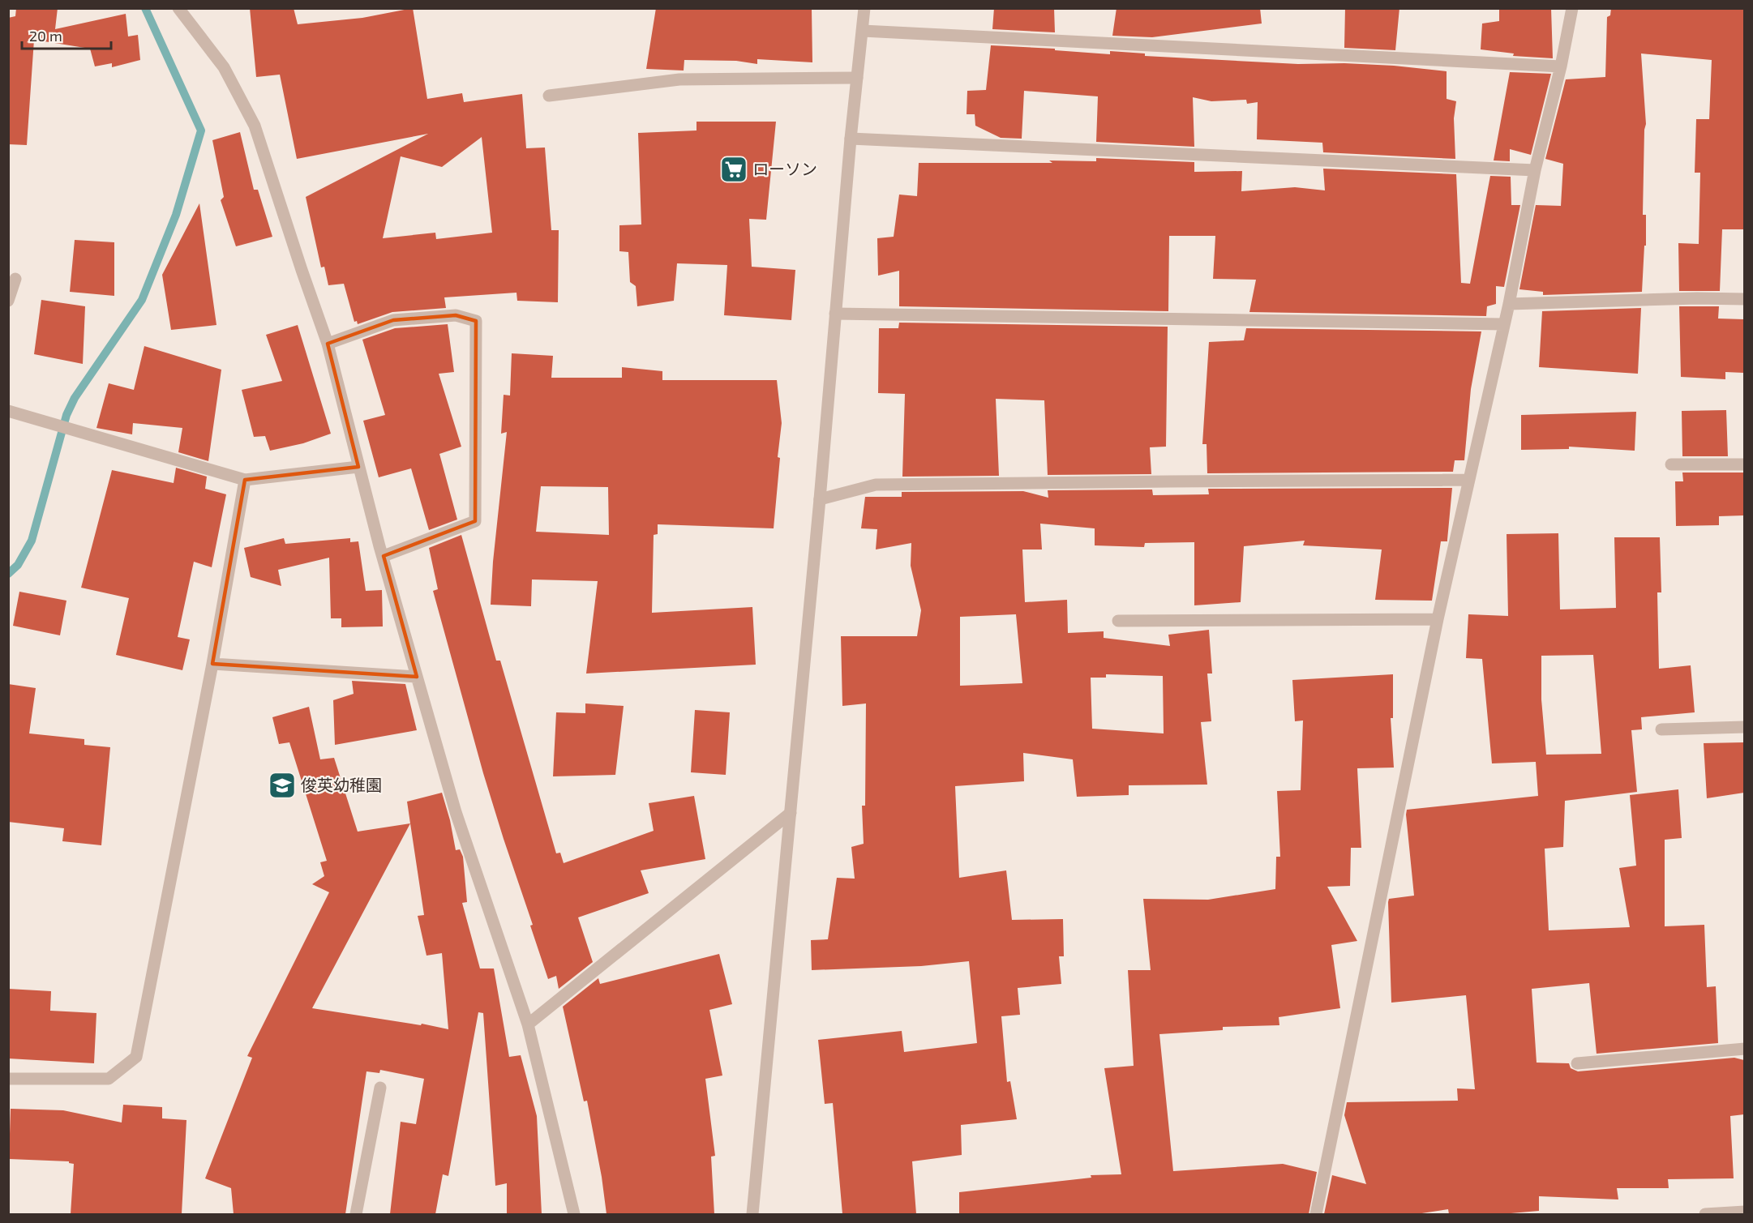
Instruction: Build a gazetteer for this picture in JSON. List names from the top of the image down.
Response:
{
  "places": {
    "supermarket": ["ローソン"],
    "school or university": ["俊英幼稚園"]
  },
  "scale_bar": "20 m"
}
